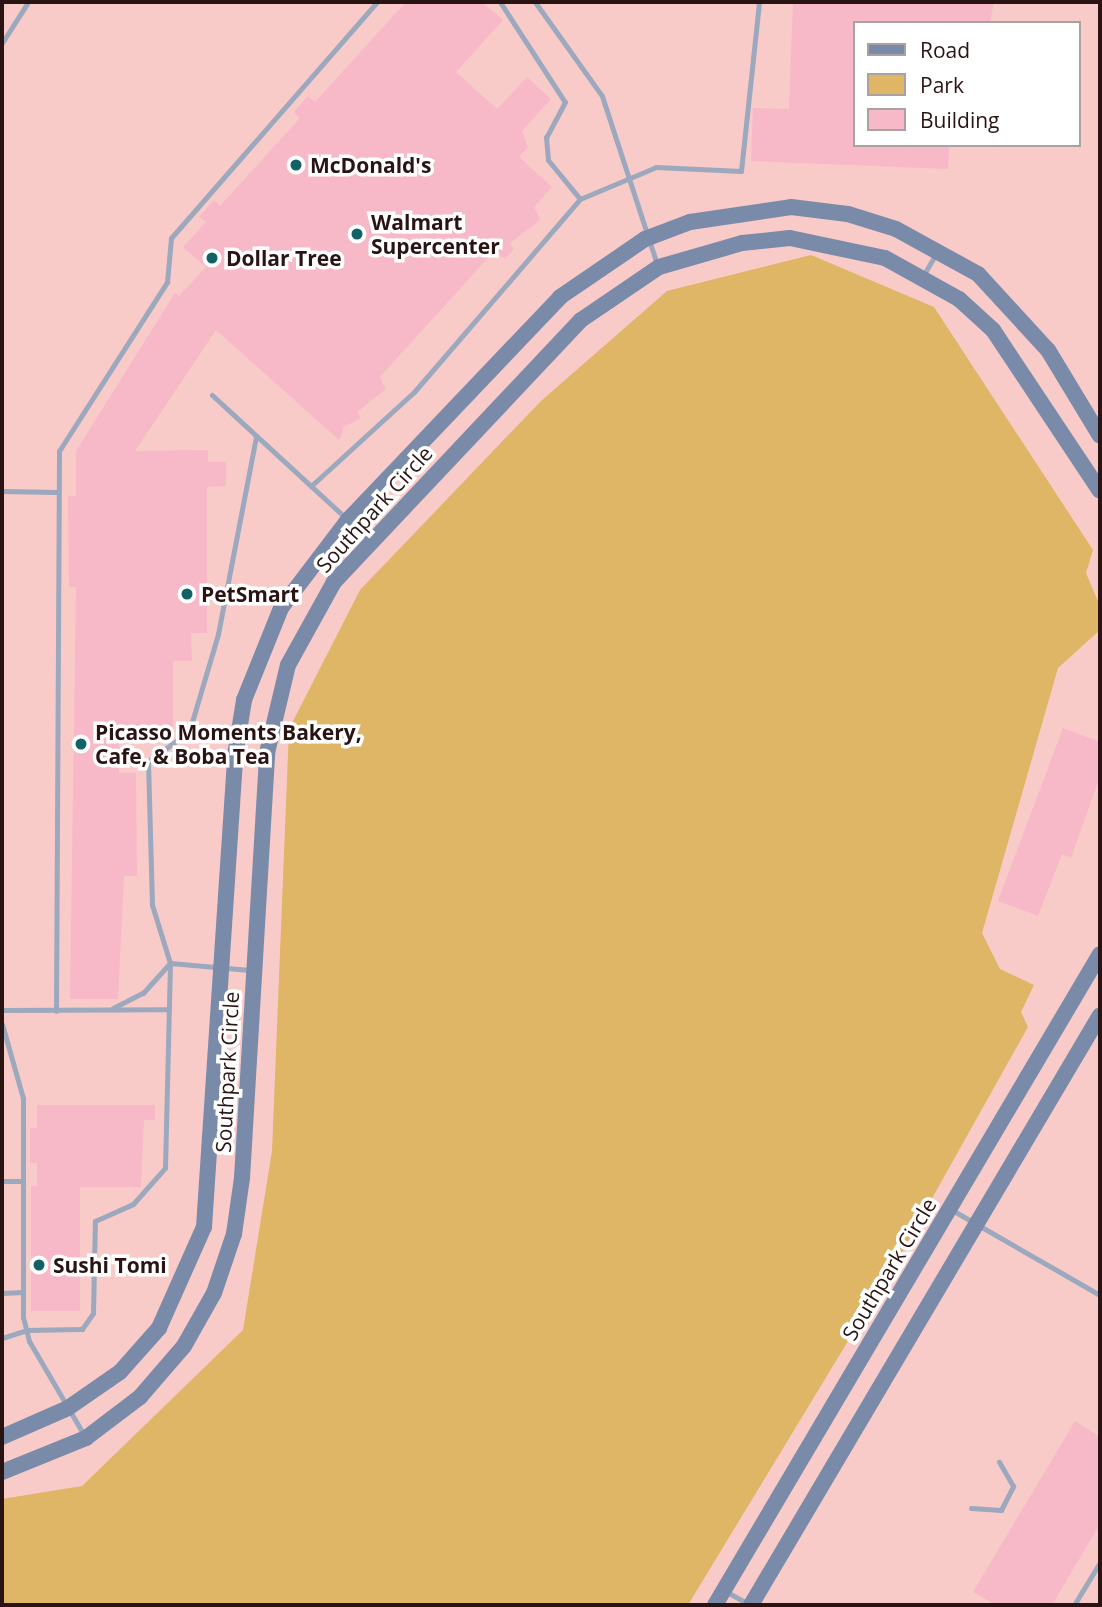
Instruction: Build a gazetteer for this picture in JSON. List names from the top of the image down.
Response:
{
  "streets": {
    "street": ["Southpark Circle"]
  },
  "places": [
    "McDonald's",
    "Walmart Supercenter",
    "Dollar Tree",
    "PetSmart",
    "Picasso Moments Bakery, Cafe, & Boba Tea",
    "Sushi Tomi"
  ],
  "legend": ["Road", "Park", "Building"]
}
